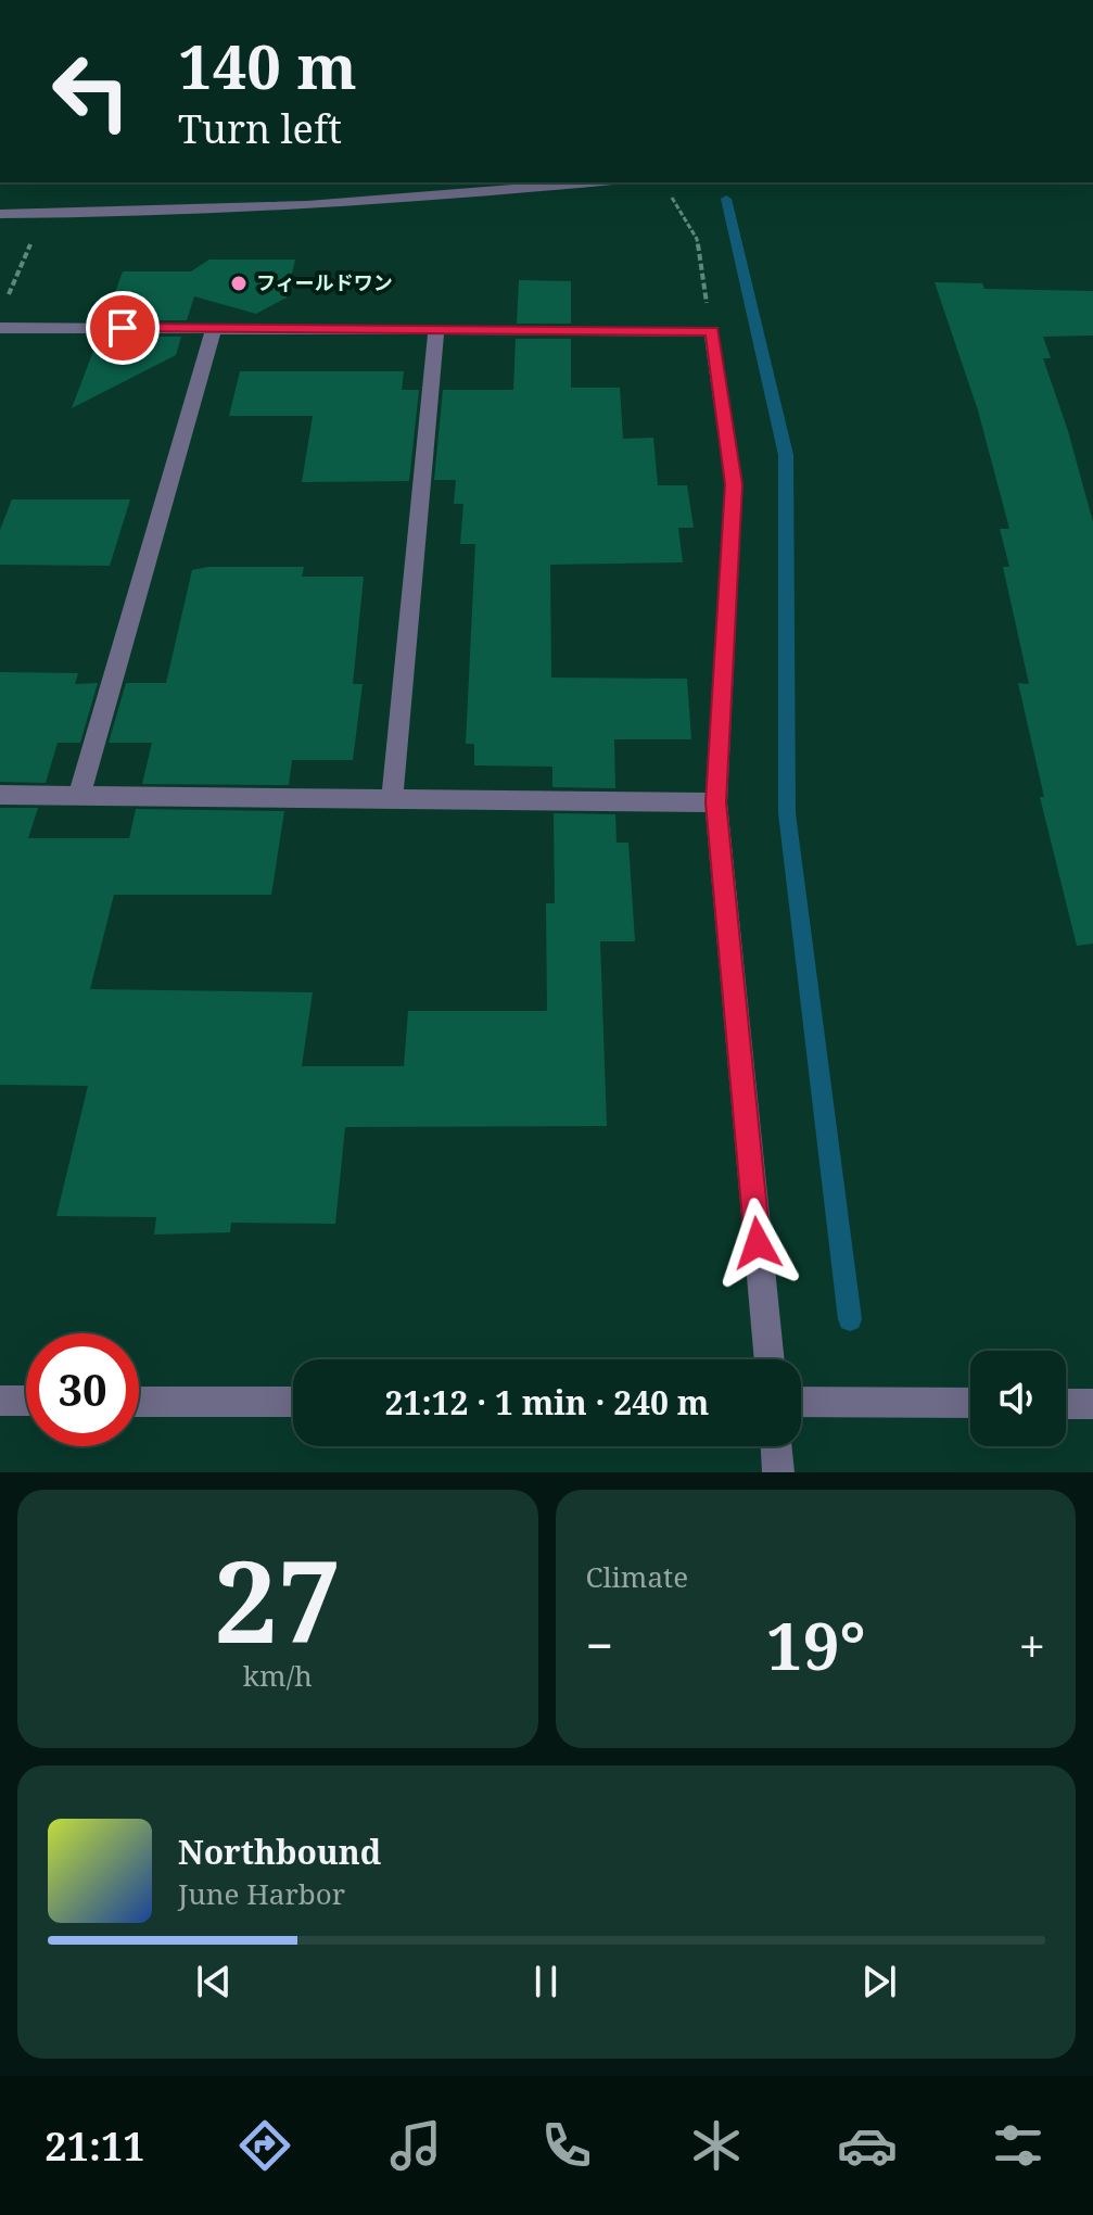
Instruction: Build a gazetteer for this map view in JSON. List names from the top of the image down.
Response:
{
  "places": ["フィールドワン"],
  "page": {
    "turn": ["140 m", "Turn left"],
    "limit": "30",
    "trip": "21:12 · 1 min · 240 m",
    "tile": [
      ["27", "km/h"],
      "Climate"
    ],
    "heat": ["−", "19°", "+"],
    "song": ["Northbound", "June Harbor"],
    "tabs": "21:11"
  }
}
